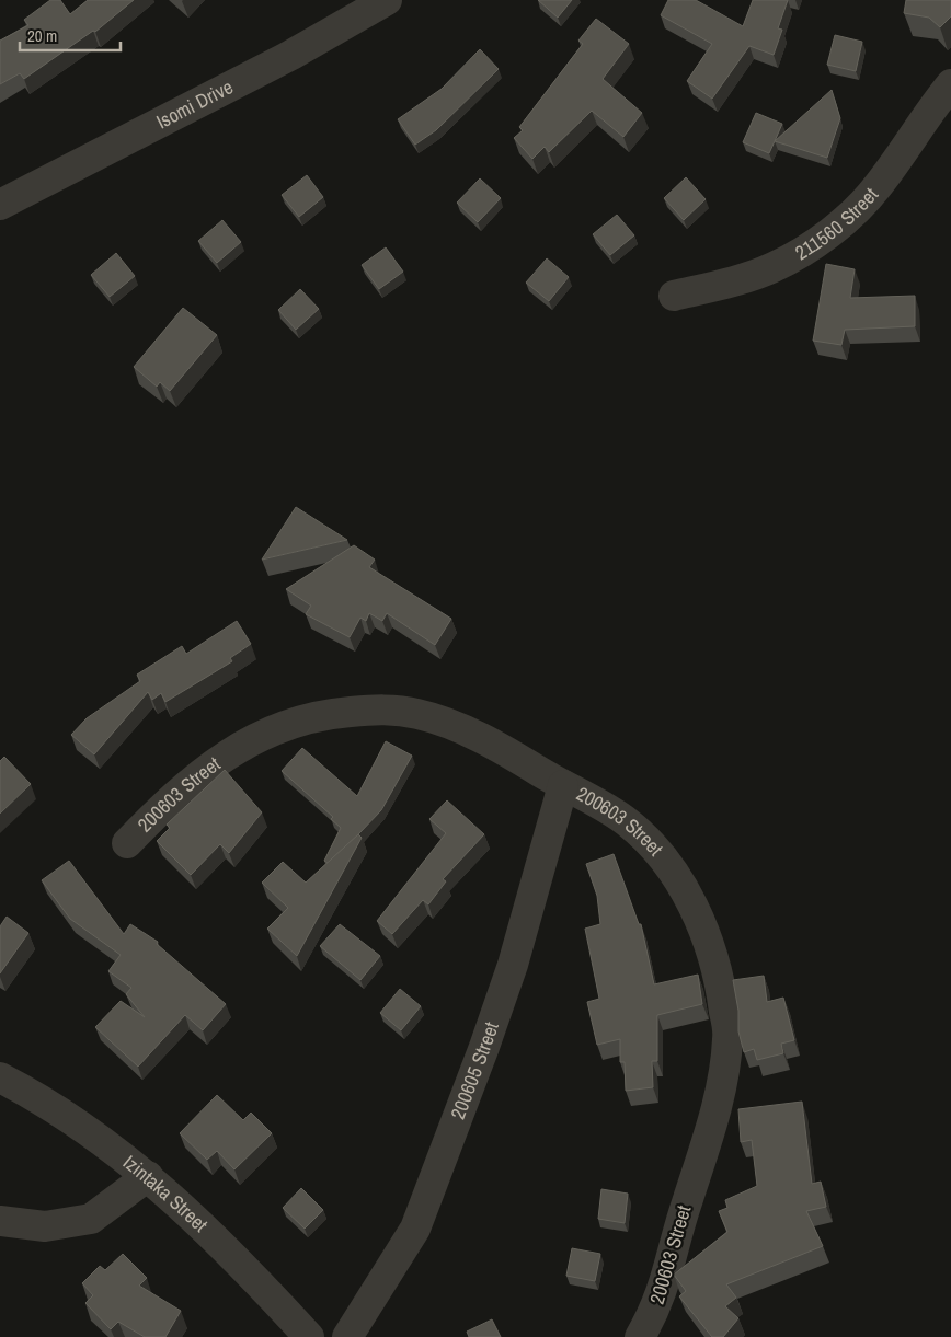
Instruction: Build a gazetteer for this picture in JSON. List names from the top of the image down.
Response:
{
  "streets": {
    "street": [
      "Isomi Drive",
      "211560 Street",
      "200603 Street",
      "200605 Street",
      "Izintaka Street"
    ]
  },
  "crossings": [
    ["200603 Street", "200605 Street"]
  ],
  "scale_bar": "20 m"
}
